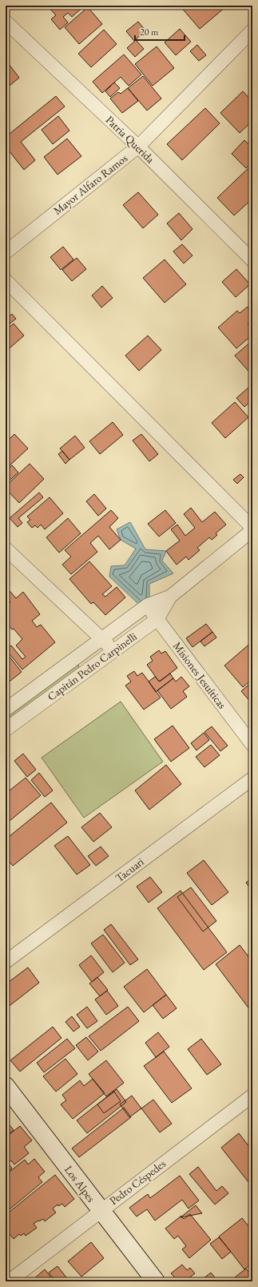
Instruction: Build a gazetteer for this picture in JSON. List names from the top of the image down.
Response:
{
  "streets": {
    "street": [
      "Patria Querida",
      "Mayor Alfaro Ramos",
      "Capitán Pedro Carpinelli",
      "Misiones Jesuíticas",
      "Tacuari",
      "Pedro Céspedes",
      "Los Alpes"
    ]
  },
  "crossings": [
    ["Patria Querida", "Mayor Alfaro Ramos"],
    ["Capitán Pedro Carpinelli", "Misiones Jesuíticas"],
    ["Pedro Céspedes", "Los Alpes"]
  ],
  "scale_bar": "20 m"
}
